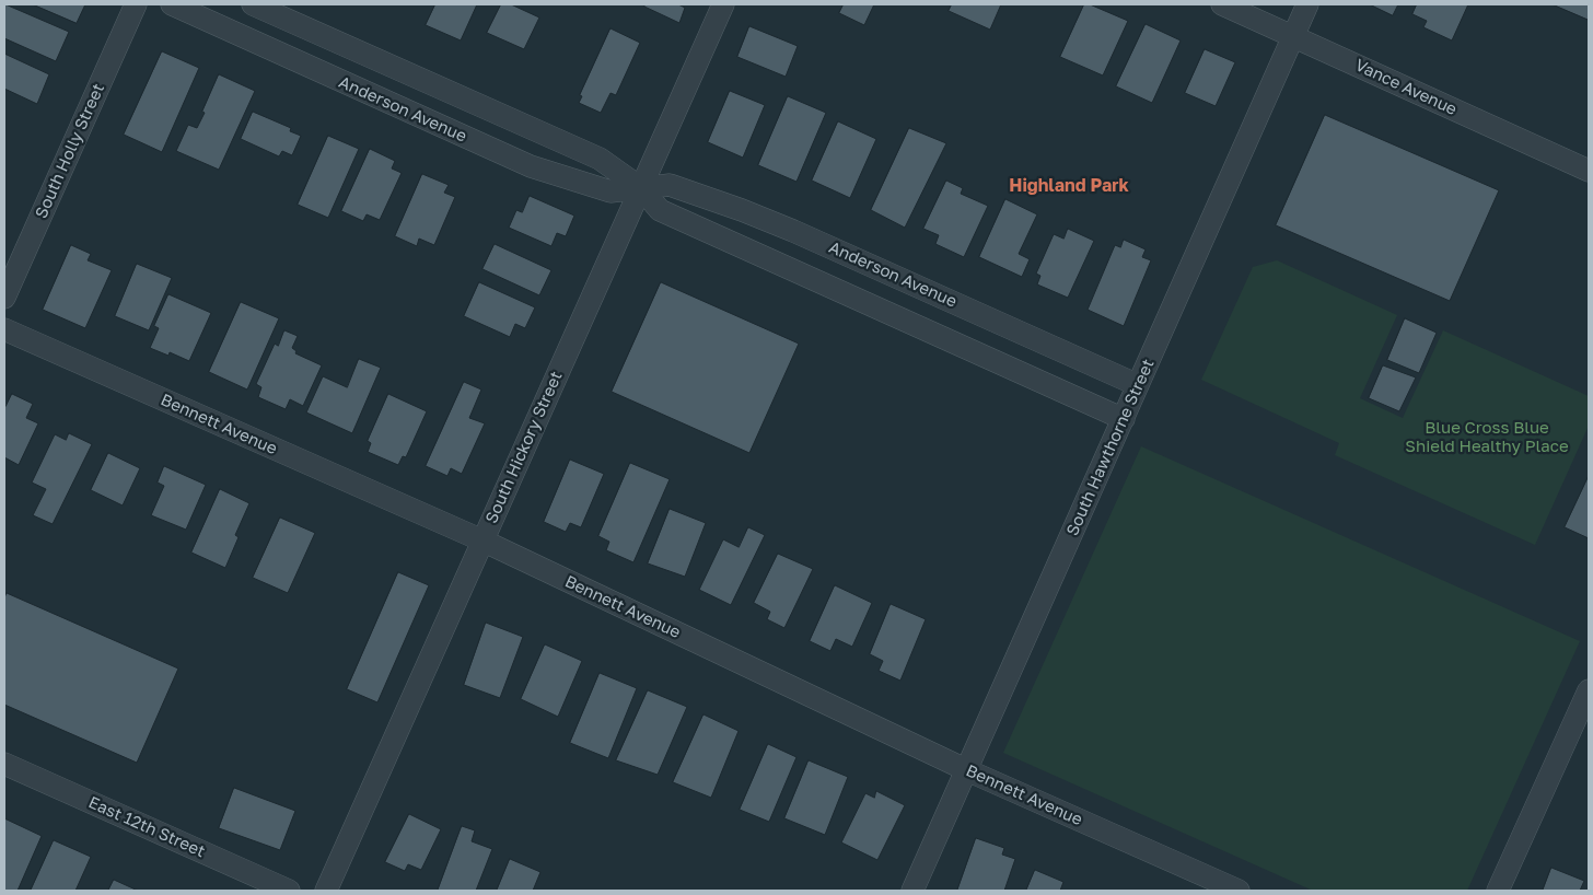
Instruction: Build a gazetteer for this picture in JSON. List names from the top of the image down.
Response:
{
  "streets": {
    "street": [
      "Vance Avenue",
      "Anderson Avenue",
      "South Holly Street",
      "Bennett Avenue",
      "South Hickory Street",
      "South Hawthorne Street",
      "East 12th Street"
    ]
  },
  "crossings": [
    ["Vance Avenue", "South Hawthorne Street"],
    ["Anderson Avenue", "South Hickory Street"],
    ["Anderson Avenue", "South Hawthorne Street"],
    ["Bennett Avenue", "South Hickory Street"],
    ["Bennett Avenue", "South Hawthorne Street"]
  ],
  "districts": ["Highland Park"],
  "parks": ["Blue Cross Blue Shield Healthy Place"]
}
